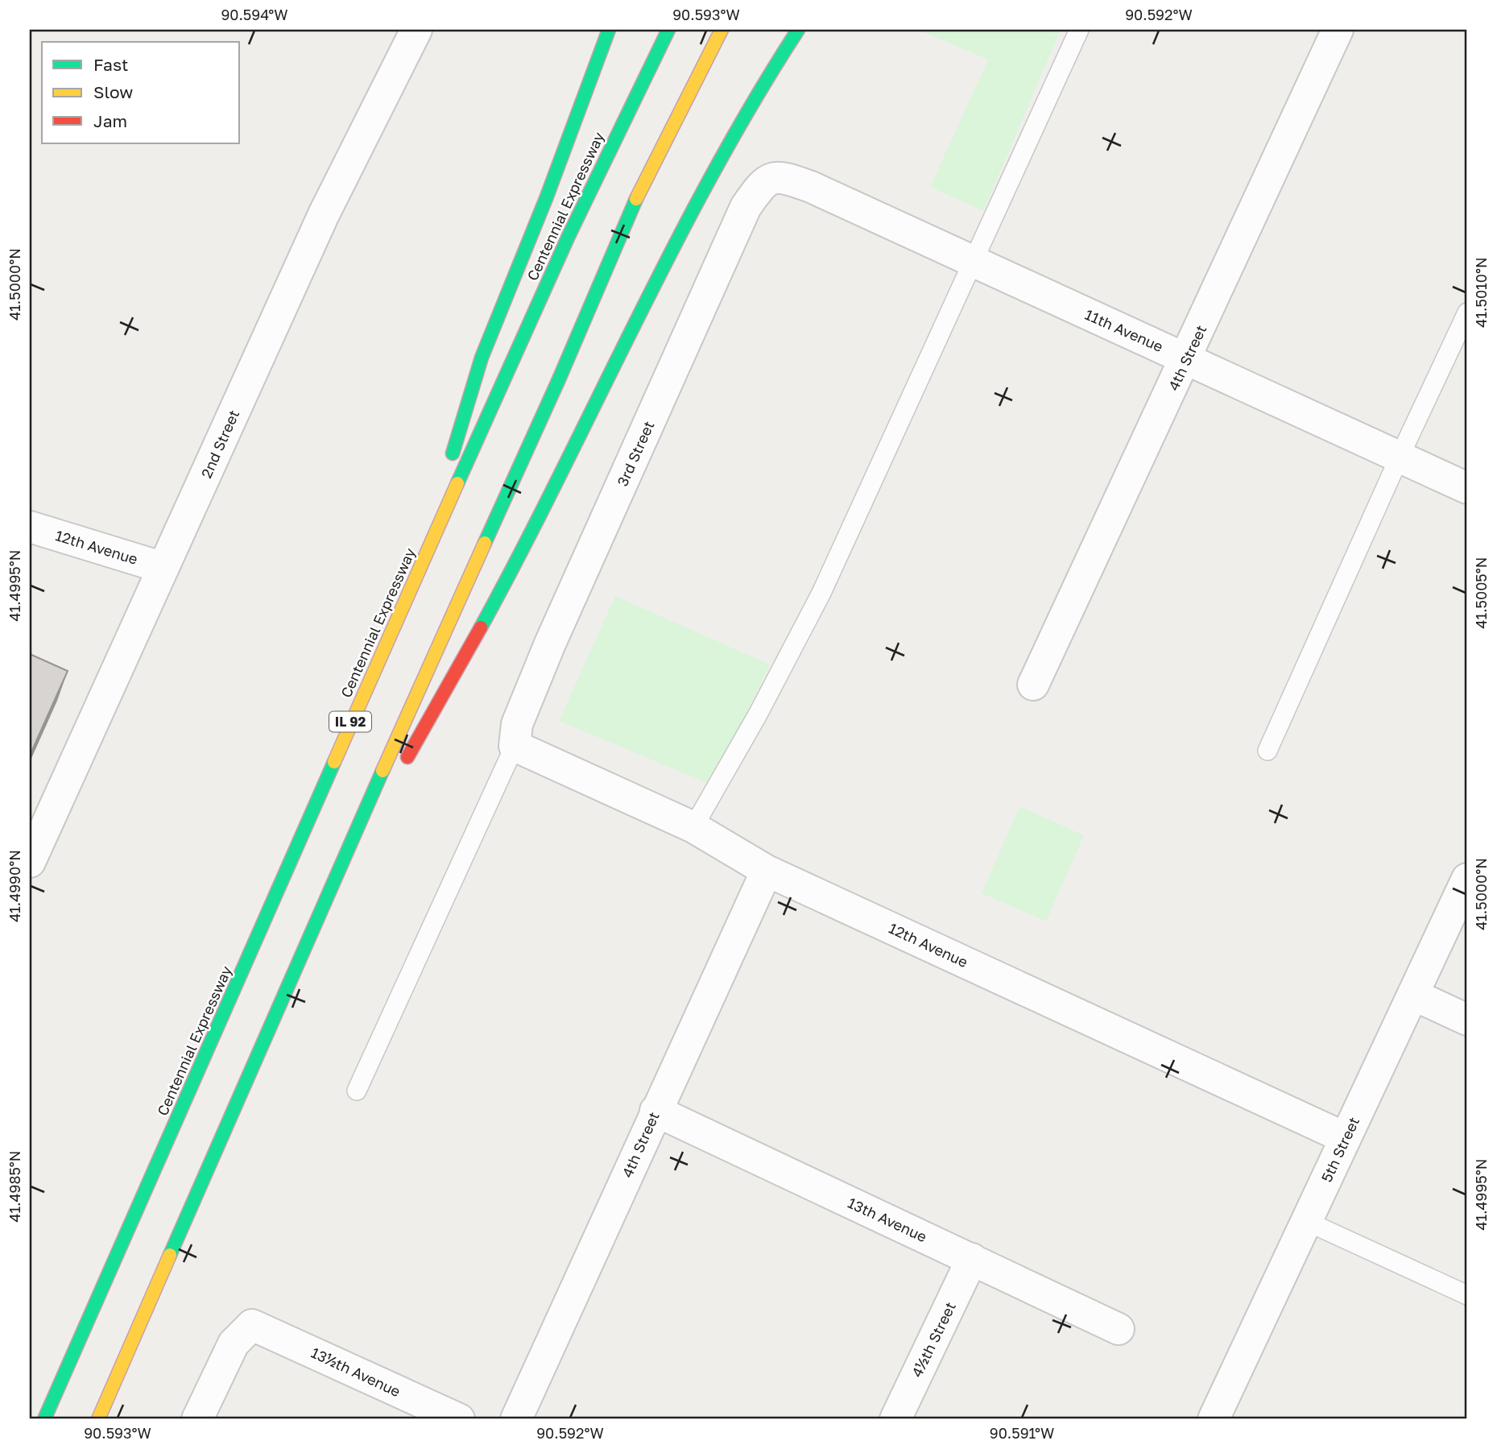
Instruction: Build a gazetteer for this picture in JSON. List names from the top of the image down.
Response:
{
  "streets": {
    "highway": ["Centennial Expressway", "IL 92"],
    "street": [
      "11th Avenue",
      "4th Street",
      "2nd Street",
      "3rd Street",
      "12th Avenue",
      "5th Street",
      "13th Avenue",
      "4½th Street",
      "13½th Avenue"
    ]
  },
  "crossings": [
    ["11th Avenue", "4th Street"],
    ["11th Avenue", "3rd Street"],
    ["4th Street", "12th Avenue"],
    ["4th Street", "13th Avenue"],
    ["2nd Street", "12th Avenue"],
    ["3rd Street", "12th Avenue"],
    ["12th Avenue", "5th Street"],
    ["13th Avenue", "4½th Street"]
  ],
  "legend": ["Fast", "Slow", "Jam"],
  "coordinates": [
    "90.594°W",
    "90.593°W",
    "90.592°W",
    "41.5000°N",
    "41.5010°N",
    "41.4995°N",
    "41.5005°N",
    "41.4990°N",
    "41.4985°N",
    "90.591°W"
  ]
}
